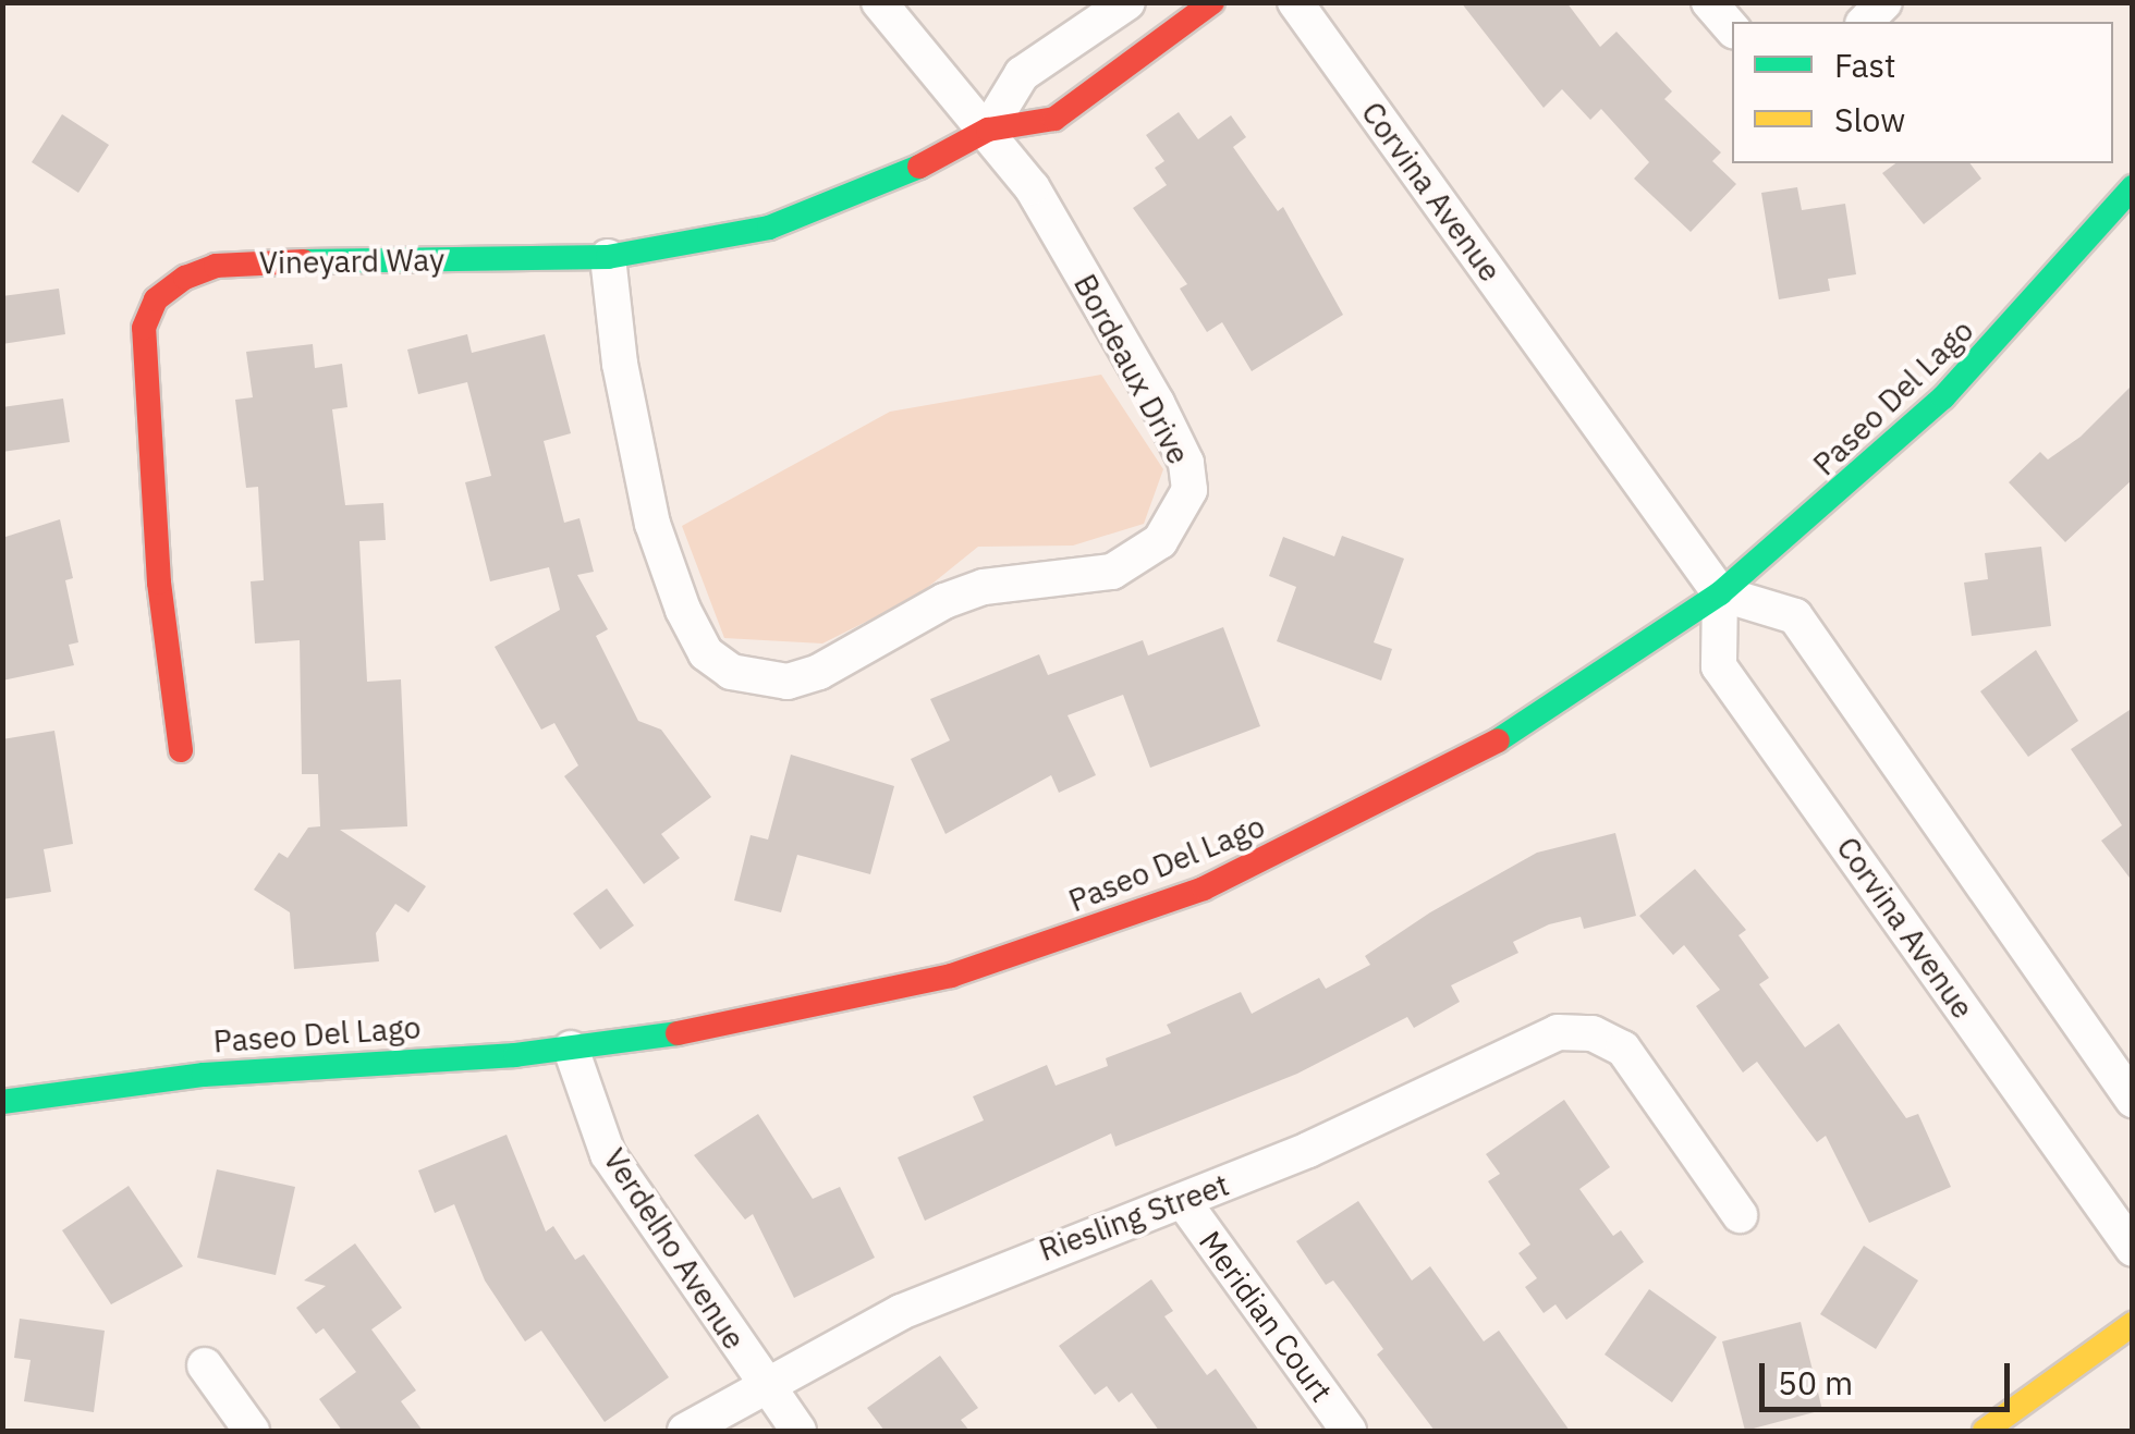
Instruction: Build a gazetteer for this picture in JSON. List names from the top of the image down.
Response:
{
  "streets": {
    "street": [
      "Corvina Avenue",
      "Vineyard Way",
      "Bordeaux Drive",
      "Paseo Del Lago",
      "Riesling Street",
      "Verdelho Avenue",
      "Meridian Court"
    ]
  },
  "crossings": [
    ["Corvina Avenue", "Paseo Del Lago"],
    ["Vineyard Way", "Bordeaux Drive"],
    ["Paseo Del Lago", "Verdelho Avenue"],
    ["Riesling Street", "Verdelho Avenue"],
    ["Riesling Street", "Meridian Court"]
  ],
  "legend": ["Fast", "Slow"],
  "scale_bar": "50 m"
}
